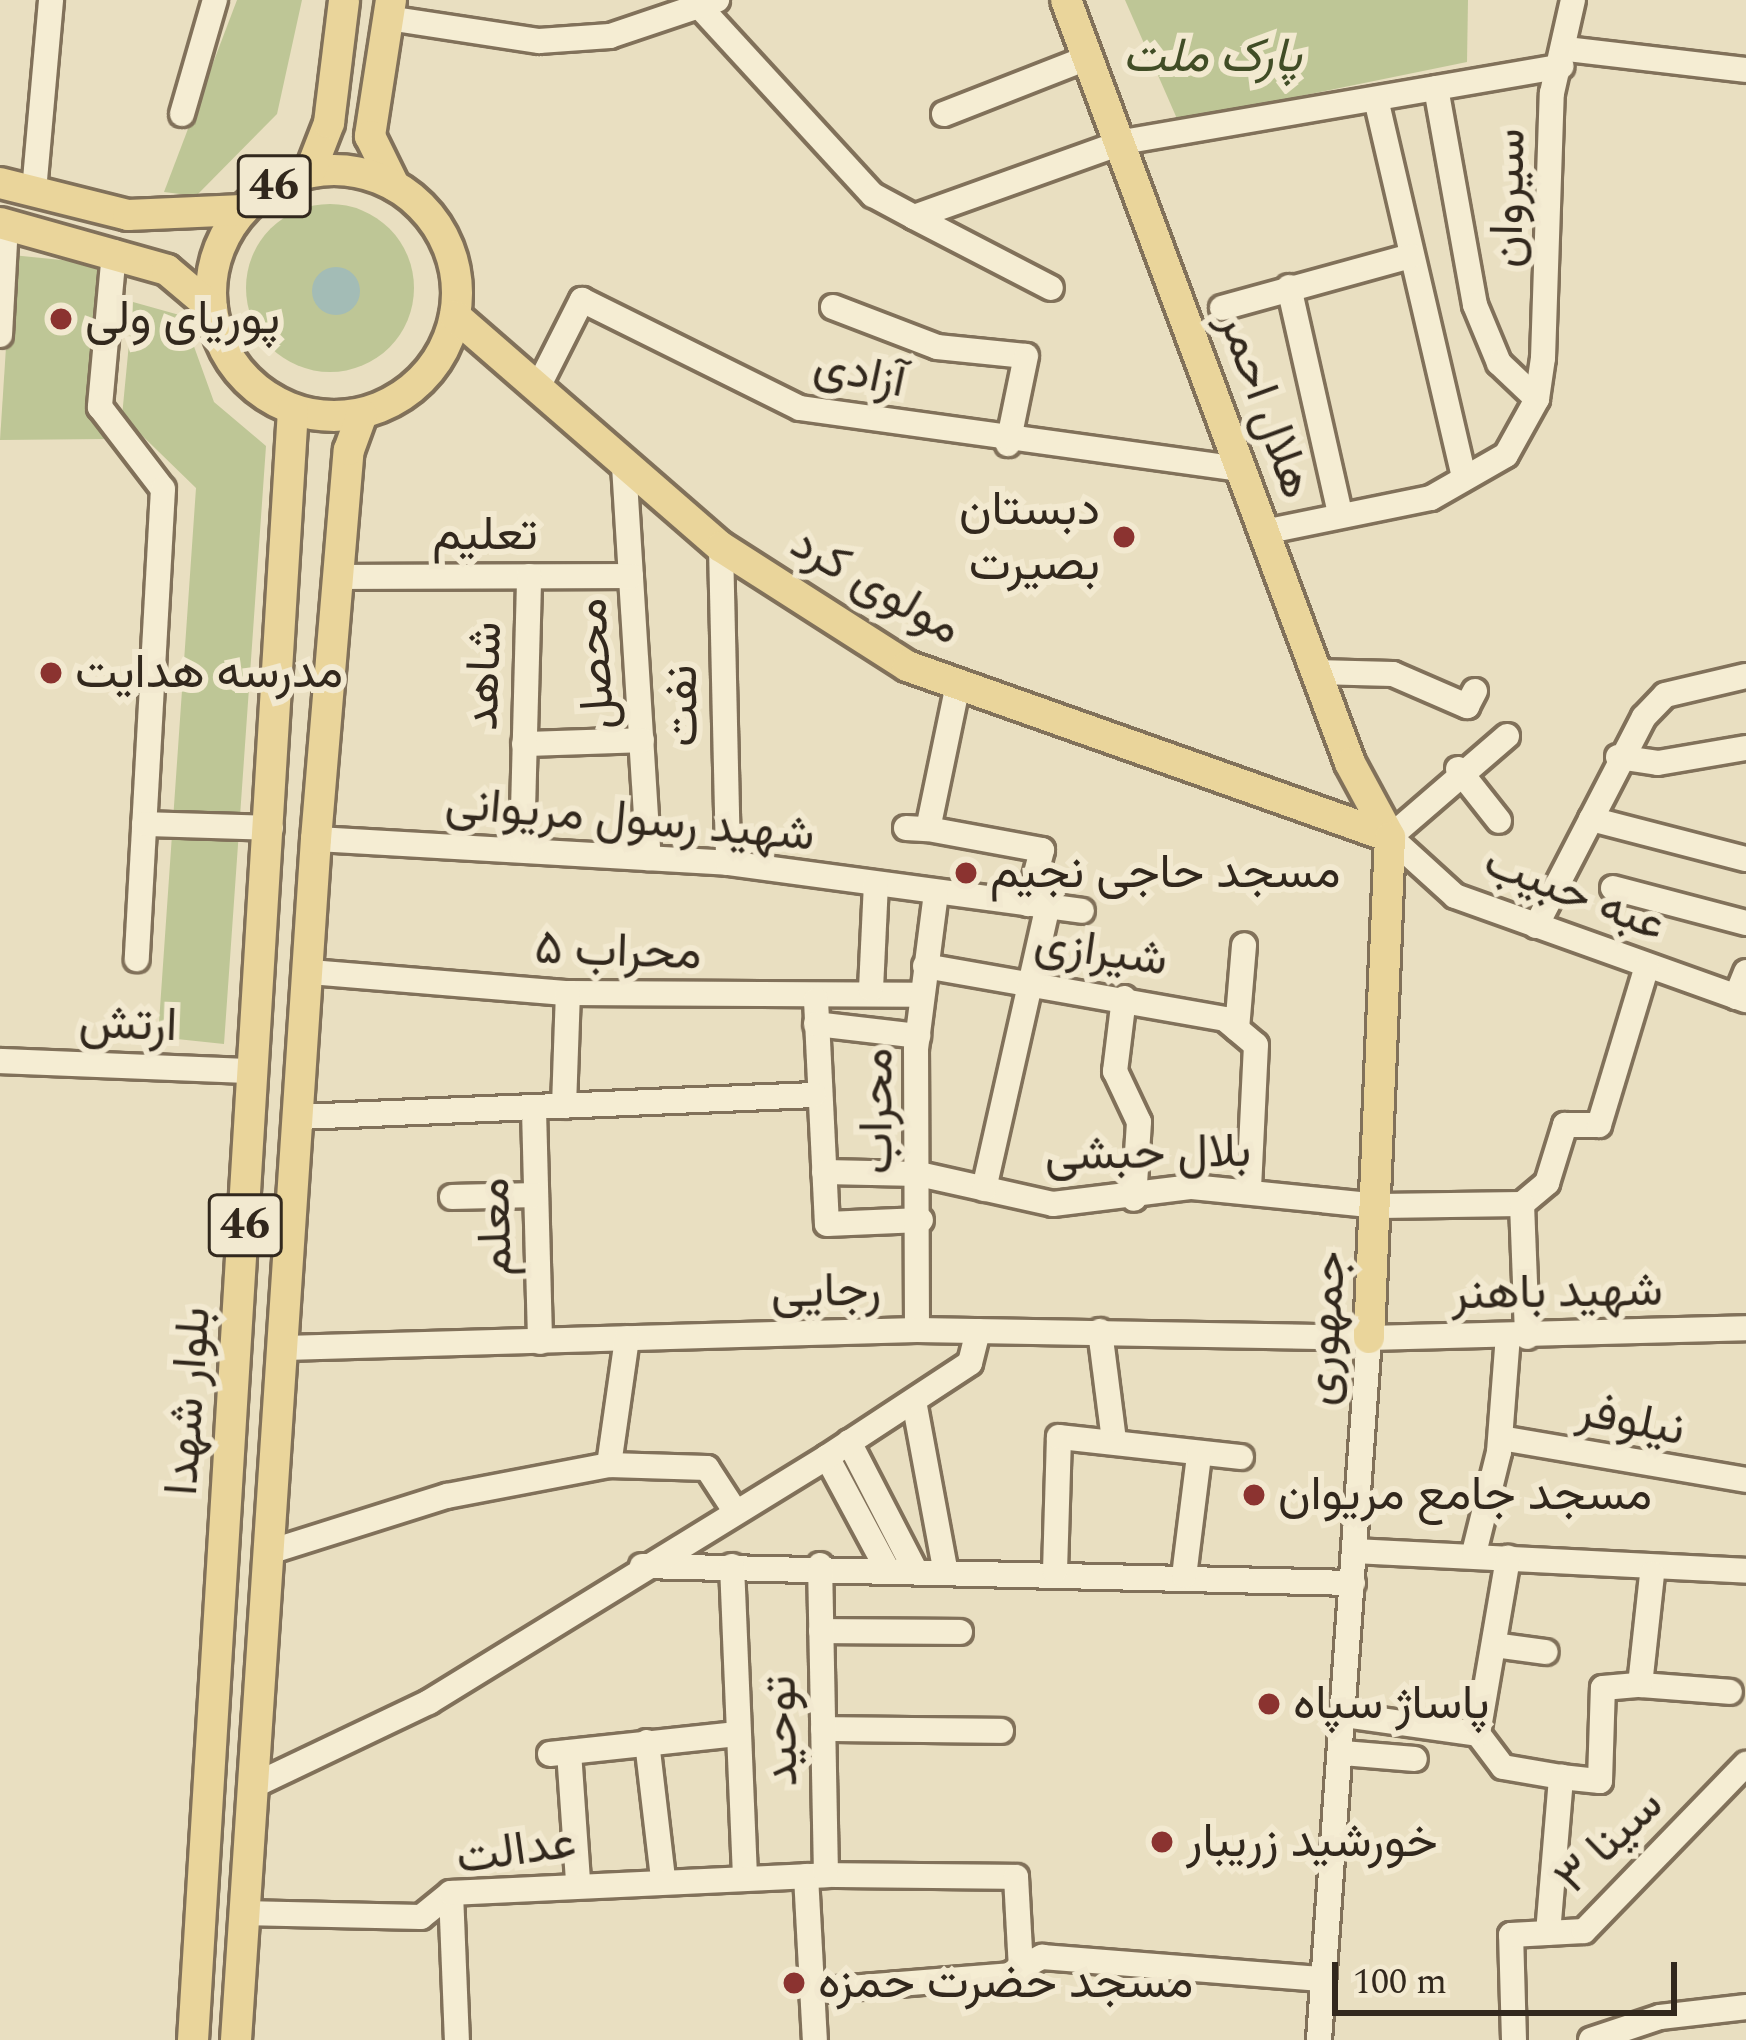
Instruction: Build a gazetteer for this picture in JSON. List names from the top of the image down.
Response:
{
  "streets": {
    "main road": [
      "46",
      "هلال احمر",
      "مولوی کرد",
      "جمهوری",
      "بلوار شهدا"
    ],
    "street": [
      "سیروان",
      "آزادی",
      "تعلیم",
      "محصل",
      "شاهد",
      "نفت",
      "شهید رسول مریوانی",
      "عبه حبیب",
      "محراب ۵",
      "شیرازی",
      "ارتش",
      "محراب",
      "بلال حبشی",
      "معلم",
      "رجایی",
      "شهید باهنر",
      "نیلوفر",
      "توحید",
      "سینا ۳",
      "عدالت"
    ]
  },
  "crossings": [
    ["46", "مولوی کرد"],
    ["46", "بلوار شهدا"],
    ["سیروان", "هلال احمر"],
    ["آزادی", "هلال احمر"],
    ["آزادی", "مولوی کرد"],
    ["هلال احمر", "مولوی کرد"],
    ["هلال احمر", "عبه حبیب"],
    ["هلال احمر", "جمهوری"],
    ["تعلیم", "محصل"],
    ["تعلیم", "شاهد"],
    ["تعلیم", "بلوار شهدا"],
    ["مولوی کرد", "محصل"],
    ["مولوی کرد", "نفت"],
    ["مولوی کرد", "عبه حبیب"],
    ["مولوی کرد", "جمهوری"],
    ["مولوی کرد", "بلوار شهدا"],
    ["محصل", "شهید رسول مریوانی"],
    ["شاهد", "شهید رسول مریوانی"],
    ["نفت", "شهید رسول مریوانی"],
    ["شهید رسول مریوانی", "محراب"],
    ["شهید رسول مریوانی", "بلوار شهدا"],
    ["عبه حبیب", "جمهوری"],
    ["محراب ۵", "محراب"],
    ["محراب ۵", "بلوار شهدا"],
    ["شیرازی", "محراب"],
    ["ارتش", "بلوار شهدا"],
    ["محراب", "بلال حبشی"],
    ["محراب", "رجایی"],
    ["بلال حبشی", "جمهوری"],
    ["معلم", "رجایی"],
    ["رجایی", "شهید باهنر"],
    ["رجایی", "جمهوری"],
    ["رجایی", "بلوار شهدا"],
    ["شهید باهنر", "جمهوری"],
    ["بلوار شهدا", "عدالت"],
    ["توحید", "عدالت"]
  ],
  "parks": ["پارک ملت"],
  "places": [
    "پوریای ولی",
    "دبستان بصیرت",
    "مدرسه هدایت",
    "مسجد حاجی نجیم",
    "مسجد جامع مریوان",
    "پاساژ سپاه",
    "خورشید زریبار",
    "مسجد حضرت حمزه"
  ],
  "scale_bar": "100 m"
}
